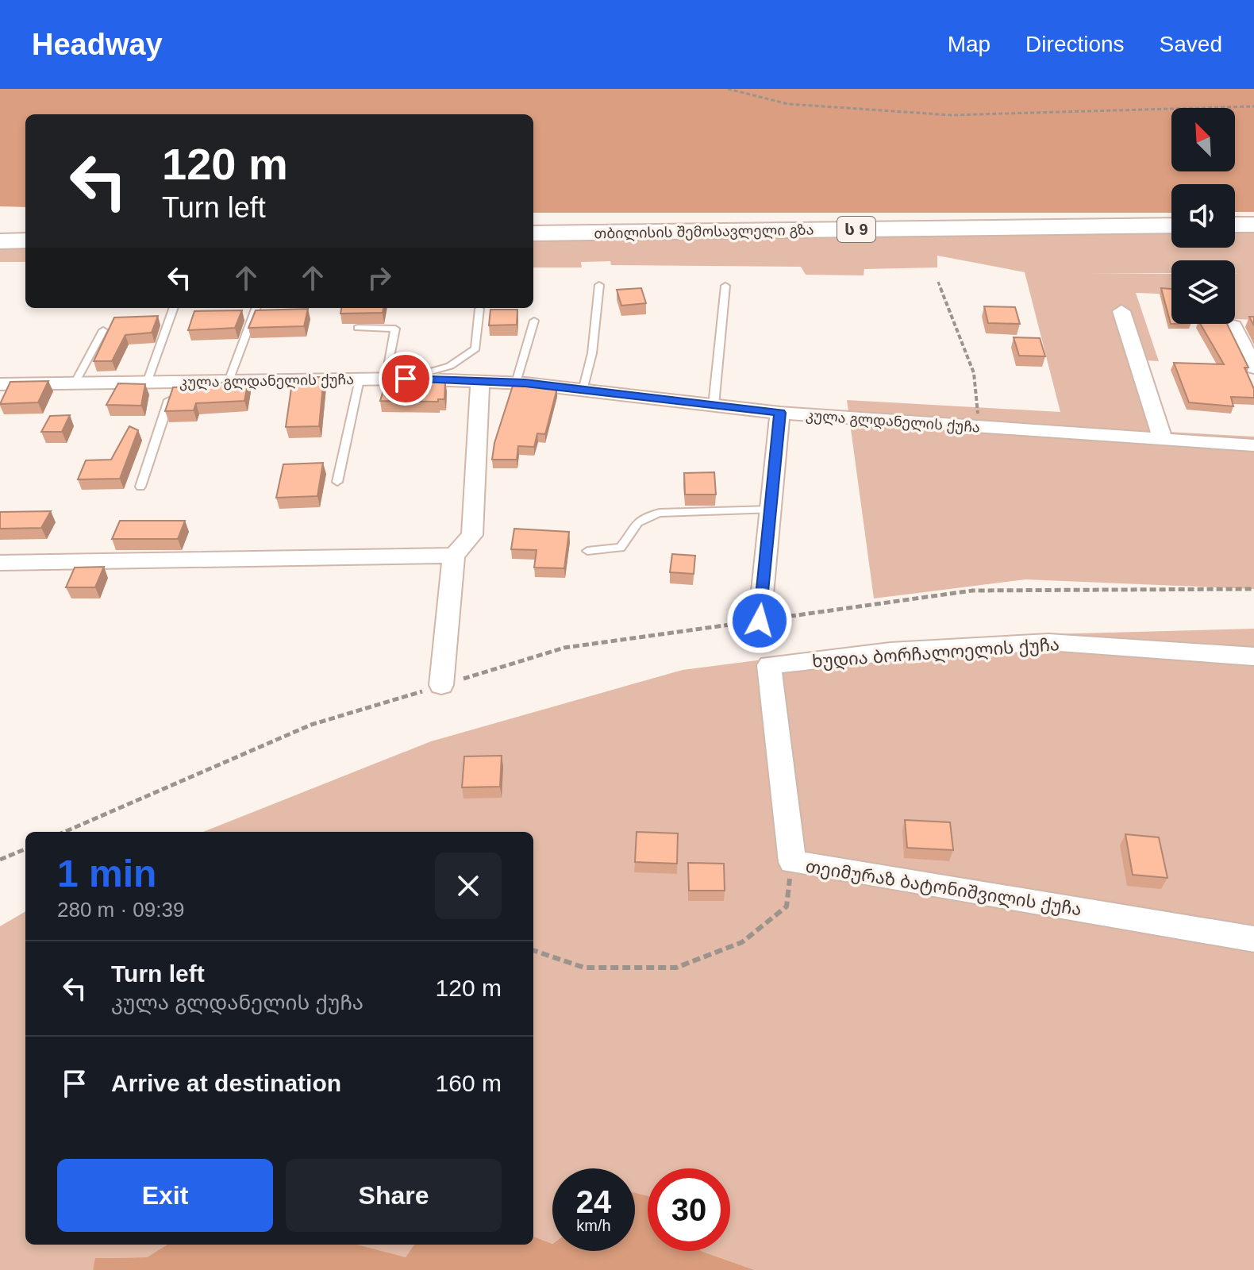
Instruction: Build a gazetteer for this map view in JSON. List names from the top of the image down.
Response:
{
  "streets": {
    "highway": ["ს 9", "თბილისის შემოსავლელი გზა"],
    "street": ["კულა გლდანელის ქუჩა", "ხუდია ბორჩალოელის ქუჩა", "თეიმურაზ ბატონიშვილის ქუჩა"]
  },
  "crossings": [
    ["ხუდია ბორჩალოელის ქუჩა", "თეიმურაზ ბატონიშვილის ქუჩა"]
  ],
  "north": "top left",
  "page": {
    "header": "Headway",
    "nav": ["Map", "Directions", "Saved"],
    "turn": ["120 m", "Turn left"],
    "heading": ["1 min", "280 m · 09:39"],
    "list": [
      {
        "name": "Turn left",
        "note": "კულა გლდანელის ქუჩა",
        "value": "120 m"
      },
      {
        "name": "Arrive at destination",
        "value": "160 m"
      }
    ],
    "buttons": ["Exit", "Share"],
    "speed": "24 km/h",
    "limit": "30"
  }
}
